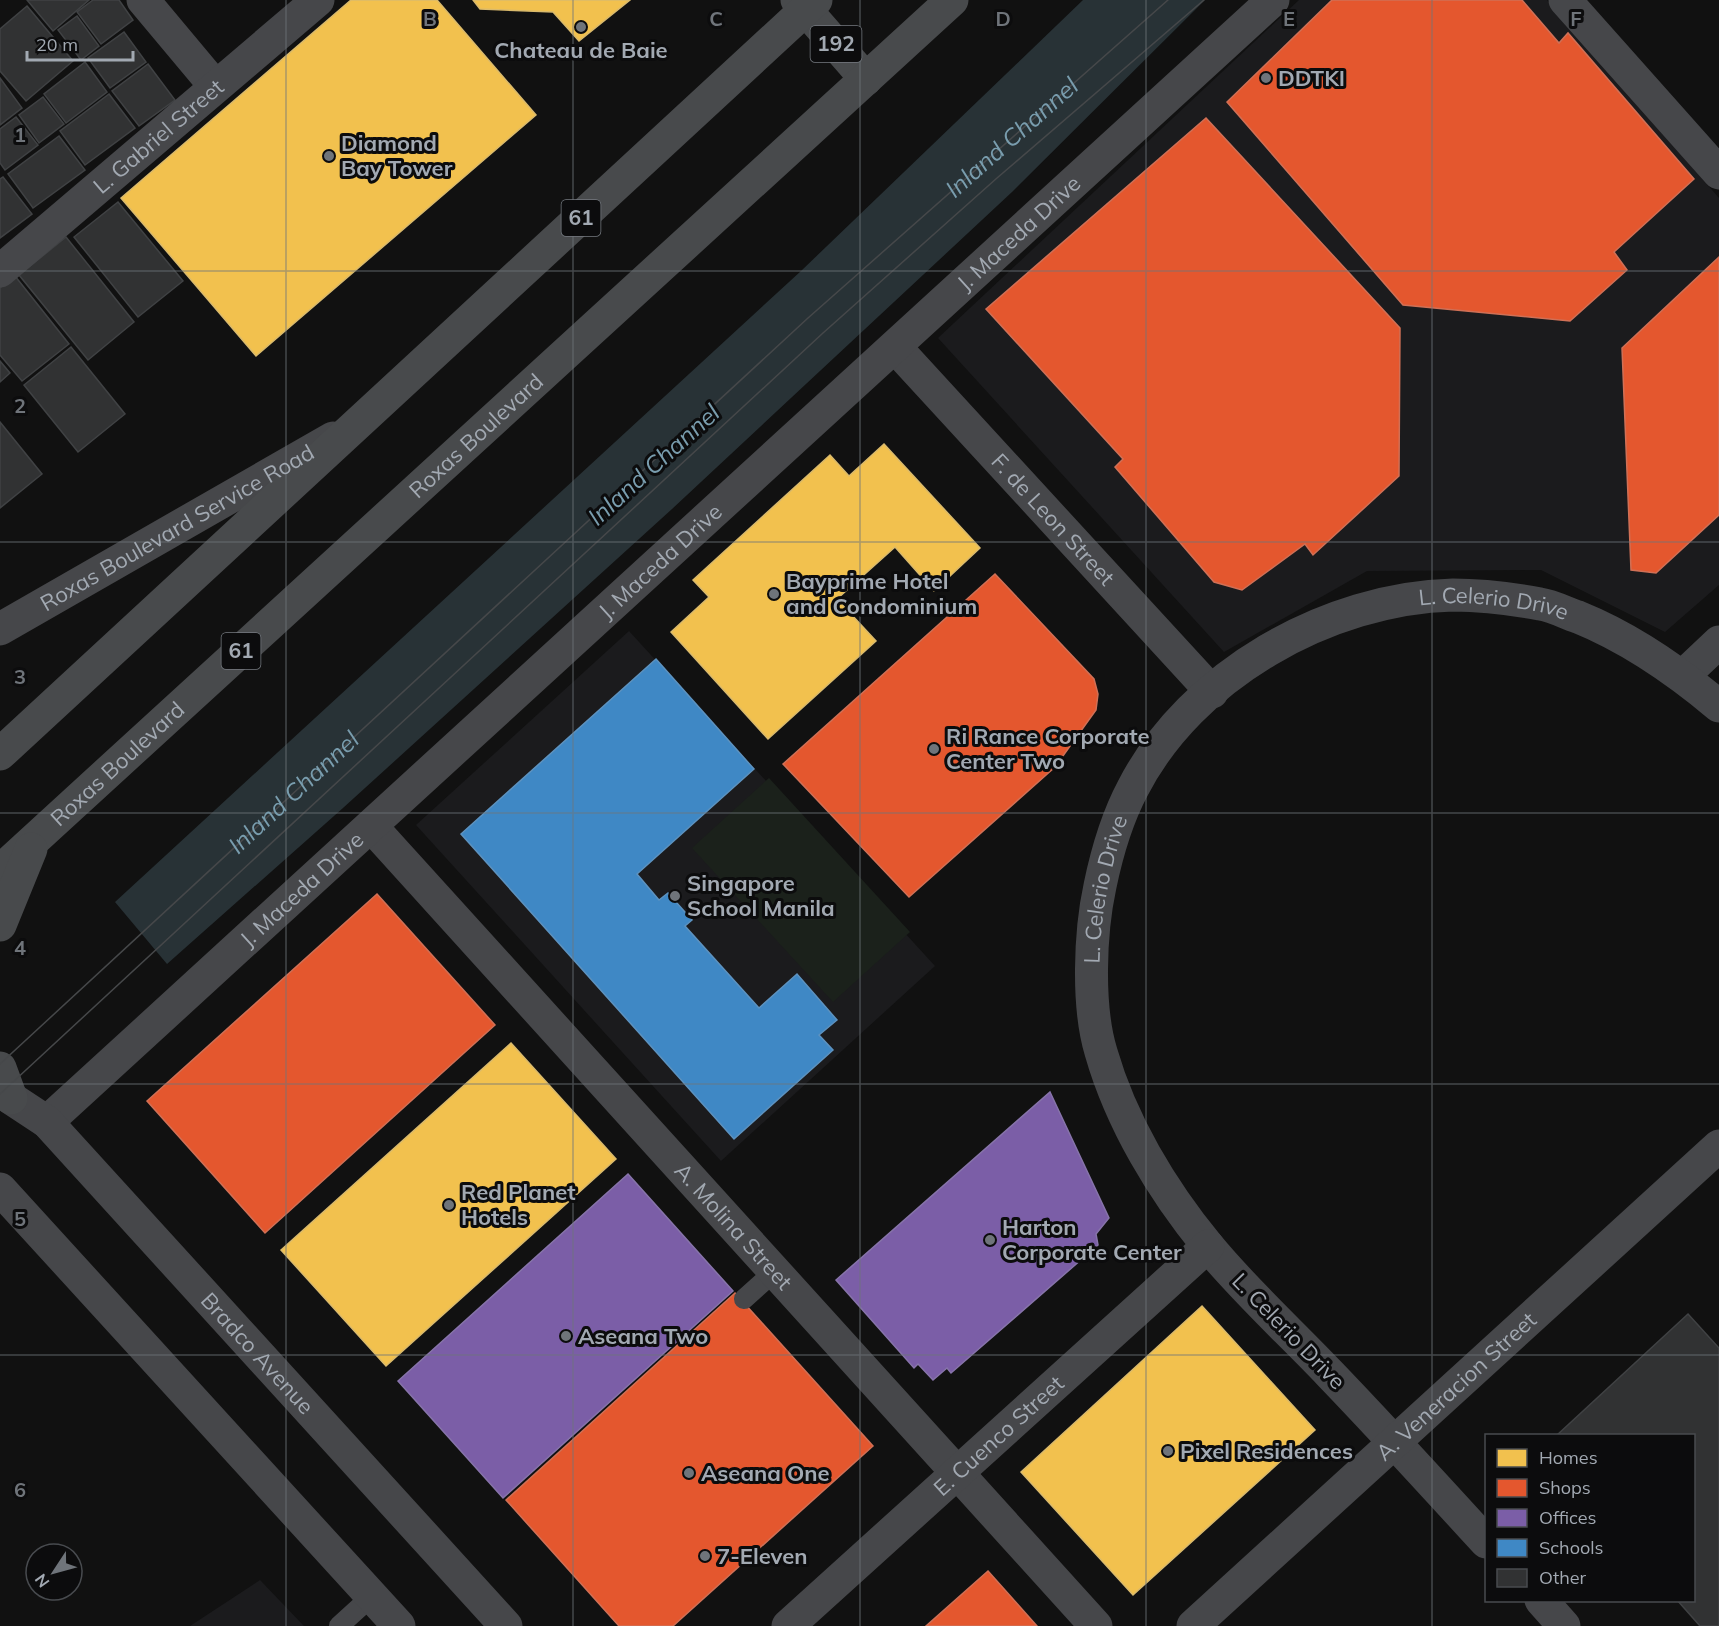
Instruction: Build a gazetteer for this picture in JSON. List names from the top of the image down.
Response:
{
  "streets": {
    "main road": ["192", "61", "Roxas Boulevard"],
    "street": [
      "L. Gabriel Street",
      "J. Maceda Drive",
      "F. de Leon Street",
      "Roxas Boulevard Service Road",
      "L. Celerio Drive",
      "A. Molina Street",
      "Bradco Avenue",
      "A. Veneracion Street",
      "E. Cuenco Street"
    ]
  },
  "crossings": [
    ["192", "61"],
    ["192", "Roxas Boulevard"],
    ["61", "Roxas Boulevard Service Road"],
    ["J. Maceda Drive", "F. de Leon Street"],
    ["J. Maceda Drive", "A. Molina Street"],
    ["J. Maceda Drive", "Bradco Avenue"],
    ["F. de Leon Street", "L. Celerio Drive"],
    ["L. Celerio Drive", "A. Veneracion Street"],
    ["L. Celerio Drive", "E. Cuenco Street"],
    ["A. Molina Street", "E. Cuenco Street"]
  ],
  "water": ["Inland Channel"],
  "places": [
    "Chateau de Baie",
    "DDTKI",
    "Diamond Bay Tower",
    "Bayprime Hotel and Condominium",
    "Ri Rance Corporate Center Two",
    "Singapore School Manila",
    "Red Planet Hotels",
    "Harton Corporate Center",
    "Aseana Two",
    "Pixel Residences",
    "Aseana One",
    "7-Eleven"
  ],
  "legend": [
    "Homes",
    "Shops",
    "Offices",
    "Schools",
    "Other"
  ],
  "scale_bar": "20 m",
  "north": "bottom left",
  "grid": {
    "columns": [
      "B",
      "C",
      "D",
      "E",
      "F"
    ],
    "rows": [
      "1",
      "2",
      "3",
      "4",
      "5",
      "6"
    ]
  }
}
